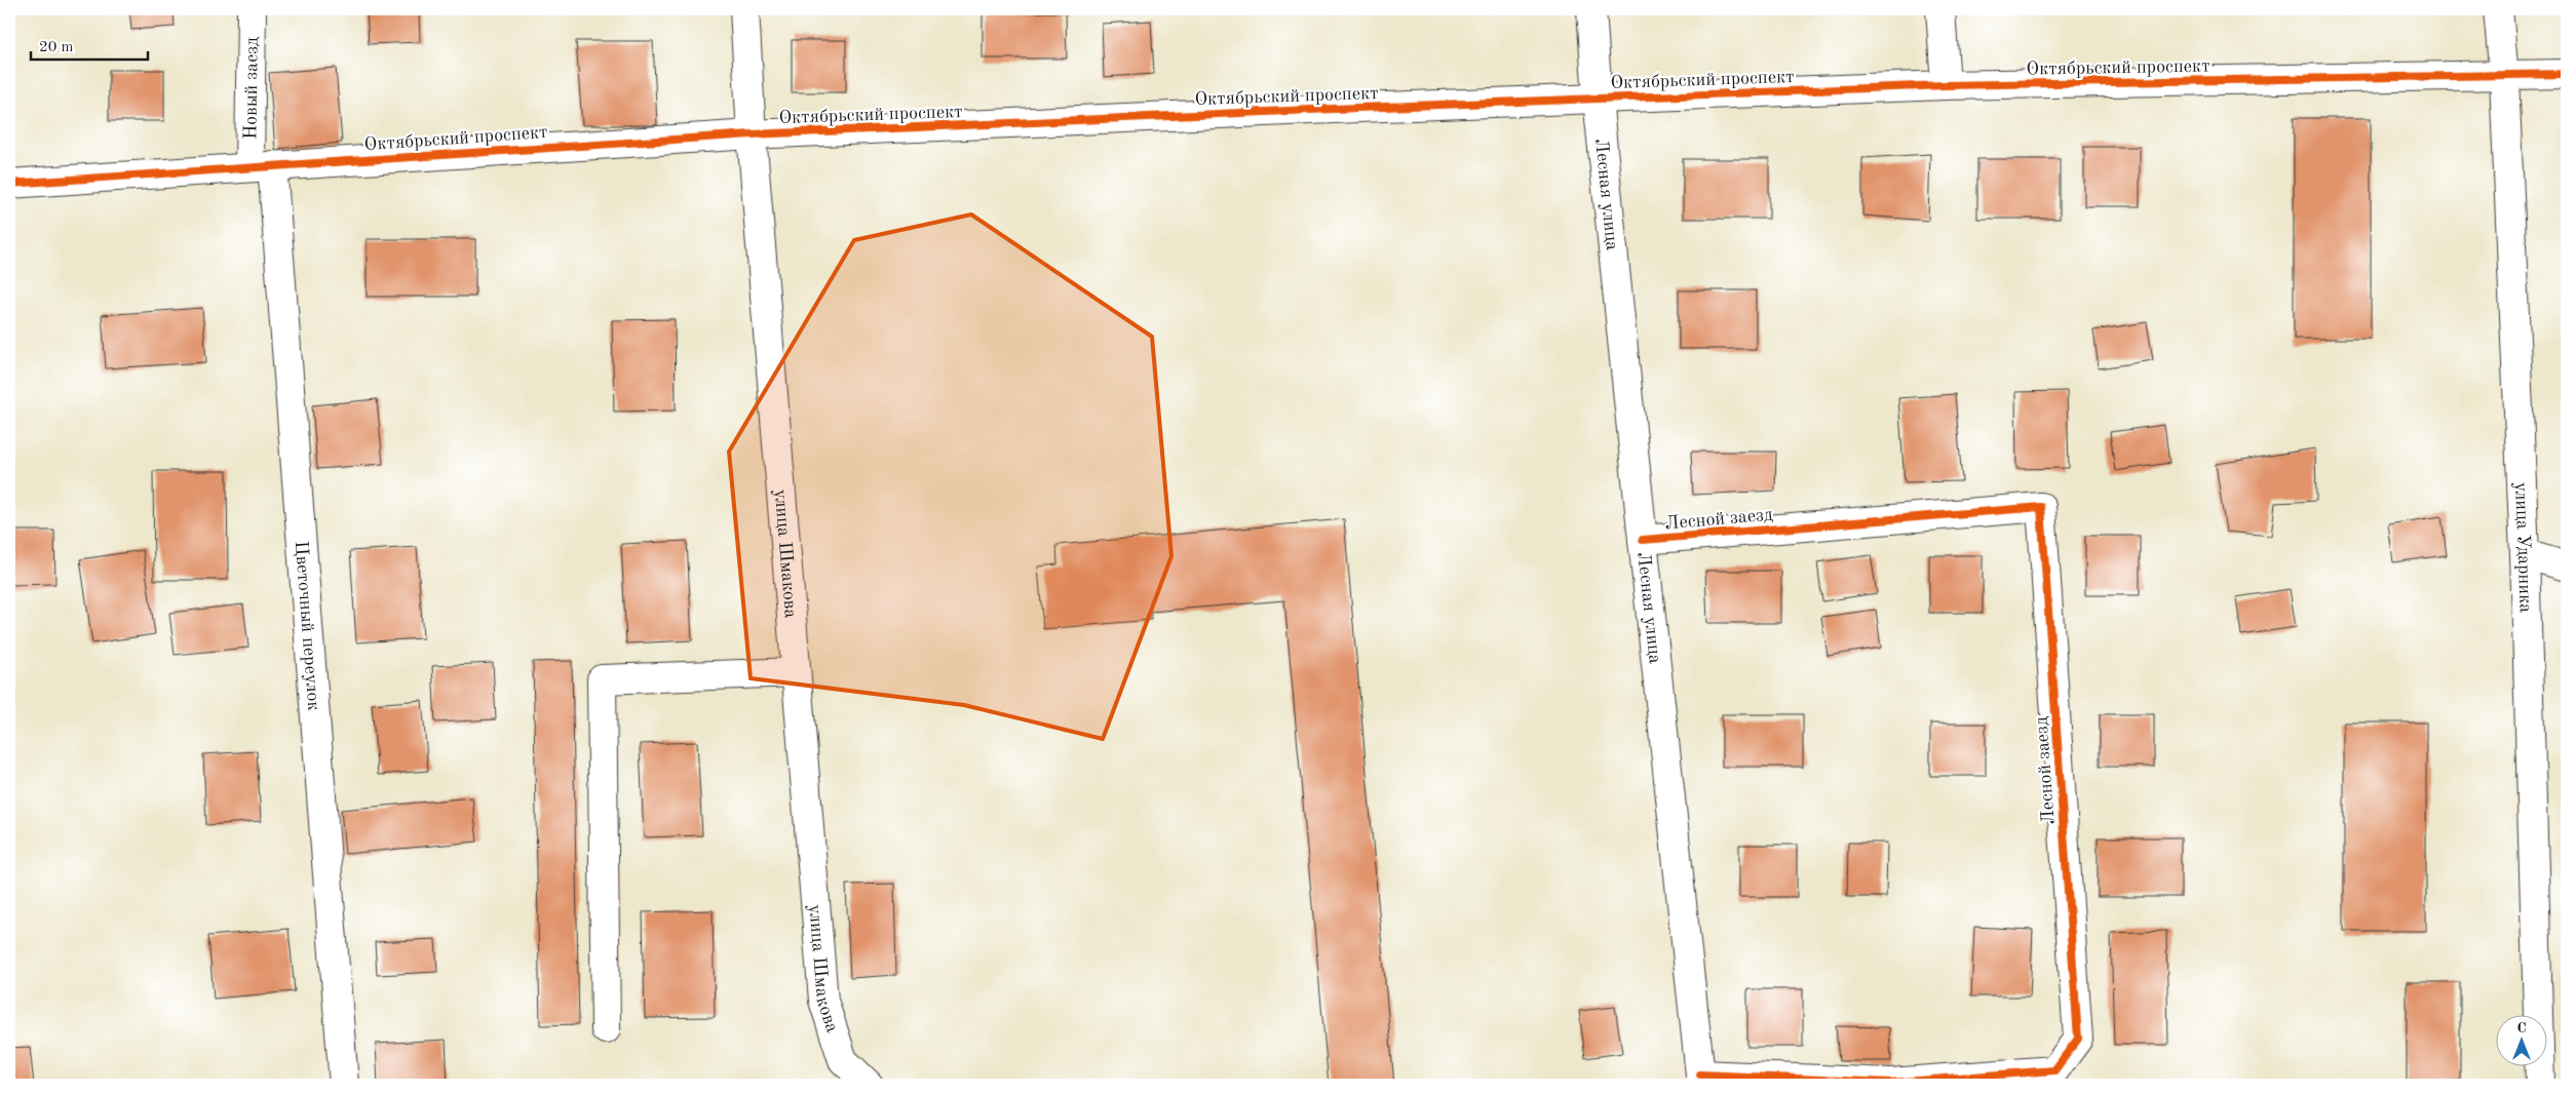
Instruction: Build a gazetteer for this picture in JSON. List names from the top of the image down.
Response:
{
  "streets": {
    "street": [
      "Октябрьский проспект",
      "Новый заезд",
      "Лесная улица",
      "Лесной заезд",
      "улица Ударника",
      "улица Шмакова",
      "Цветочный переулок"
    ]
  },
  "crossings": [
    ["Октябрьский проспект", "Новый заезд"],
    ["Октябрьский проспект", "Лесная улица"],
    ["Октябрьский проспект", "улица Ударника"],
    ["Октябрьский проспект", "улица Шмакова"],
    ["Октябрьский проспект", "Цветочный переулок"],
    ["Новый заезд", "Цветочный переулок"],
    ["Лесная улица", "Лесной заезд"]
  ],
  "scale_bar": "20 m",
  "north": "top"
}
